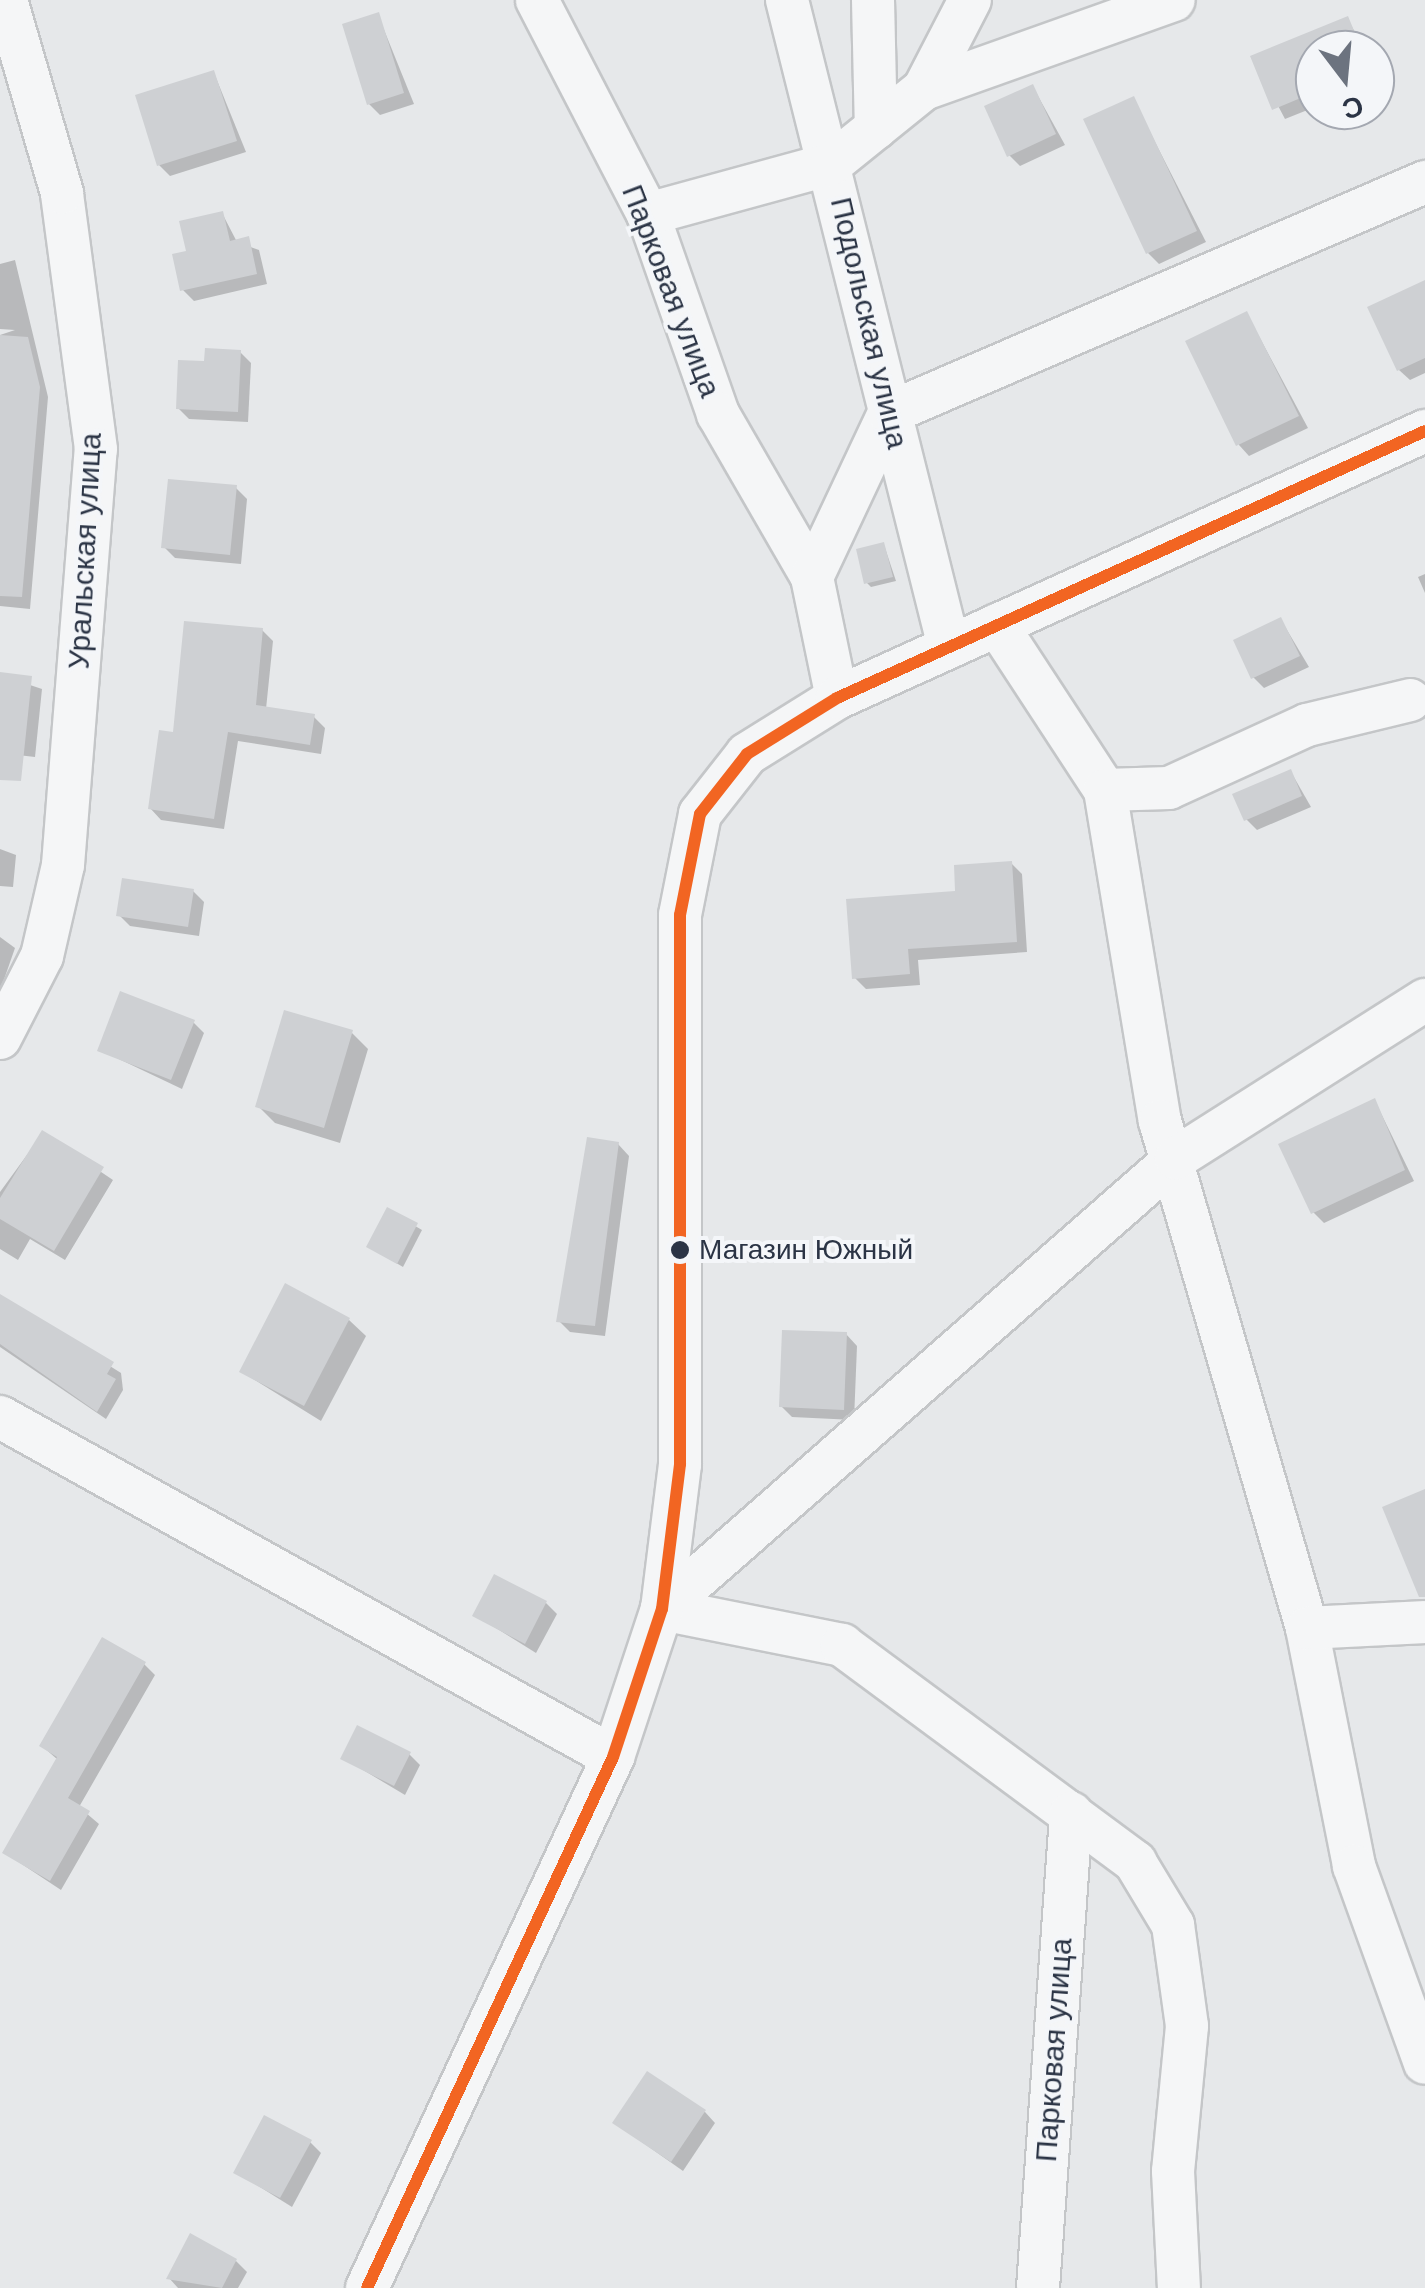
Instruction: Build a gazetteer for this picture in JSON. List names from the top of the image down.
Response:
{
  "streets": {
    "street": ["Парковая улица", "Подольская улица", "Уральская улица"]
  },
  "places": ["Магазин Южный"],
  "north": "bottom"
}
